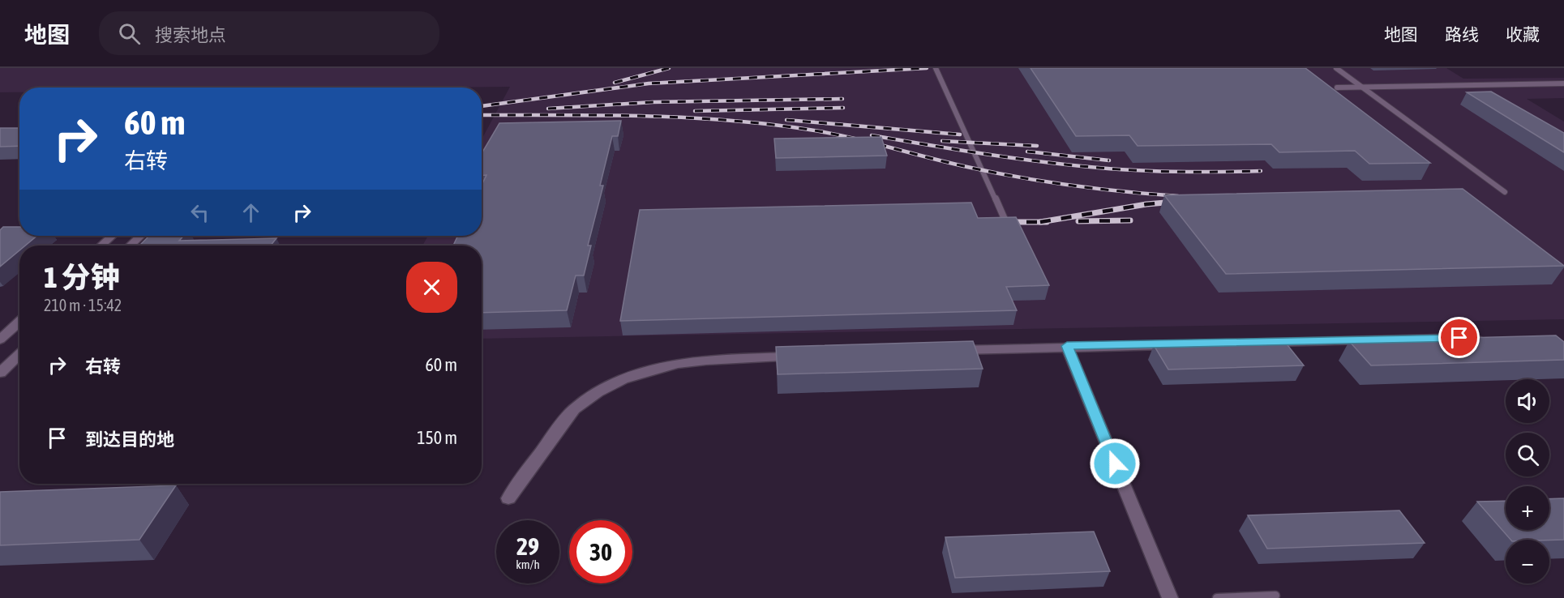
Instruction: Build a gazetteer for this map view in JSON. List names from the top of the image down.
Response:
{
  "page": {
    "header": "地图",
    "search": "搜索地点",
    "nav": ["地图", "路线", "收藏"],
    "turn": ["60 m", "右转"],
    "heading": ["1 分钟", "210 m · 15:42"],
    "list": [
      {
        "name": "右转",
        "value": "60 m"
      },
      {
        "name": "到达目的地",
        "value": "150 m"
      }
    ],
    "map_buttons": ["+", "−"],
    "speed": "29 km/h",
    "limit": "30"
  }
}
